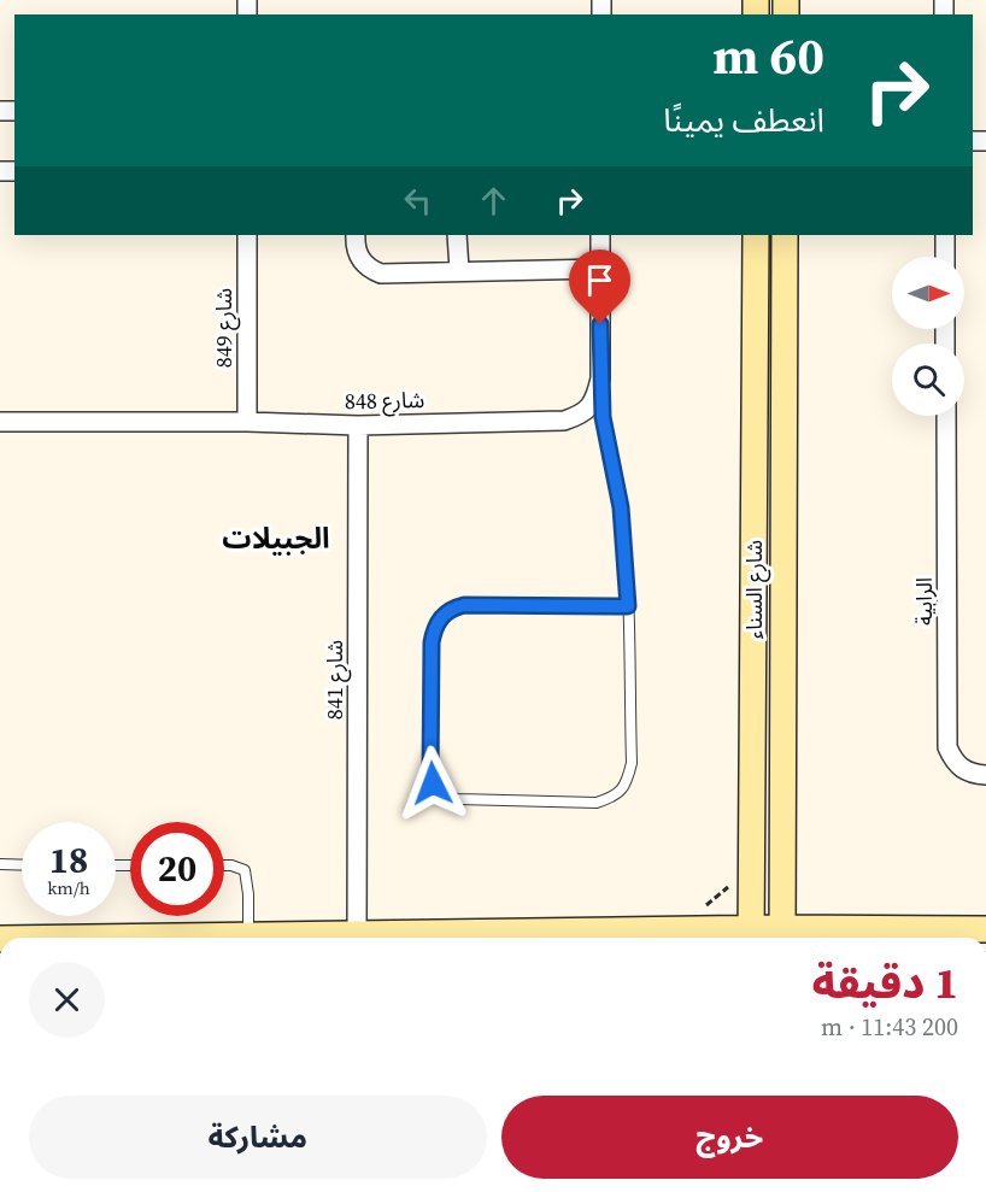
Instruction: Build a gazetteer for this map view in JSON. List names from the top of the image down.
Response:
{
  "streets": {
    "street": [
      "شارع 849",
      "شارع 848",
      "شارع السناء",
      "الرابية",
      "شارع 841"
    ]
  },
  "crossings": [
    ["شارع 849", "شارع 848"],
    ["شارع 848", "شارع 841"]
  ],
  "districts": ["الجبيلات"],
  "north": "right",
  "page": {
    "turn": ["60 m", "انعطف يمينًا"],
    "speed": "18 km/h",
    "limit": "20",
    "heading": ["1 دقيقة", "200 m · 11:43"],
    "buttons": ["خروج", "مشاركة"]
  }
}
